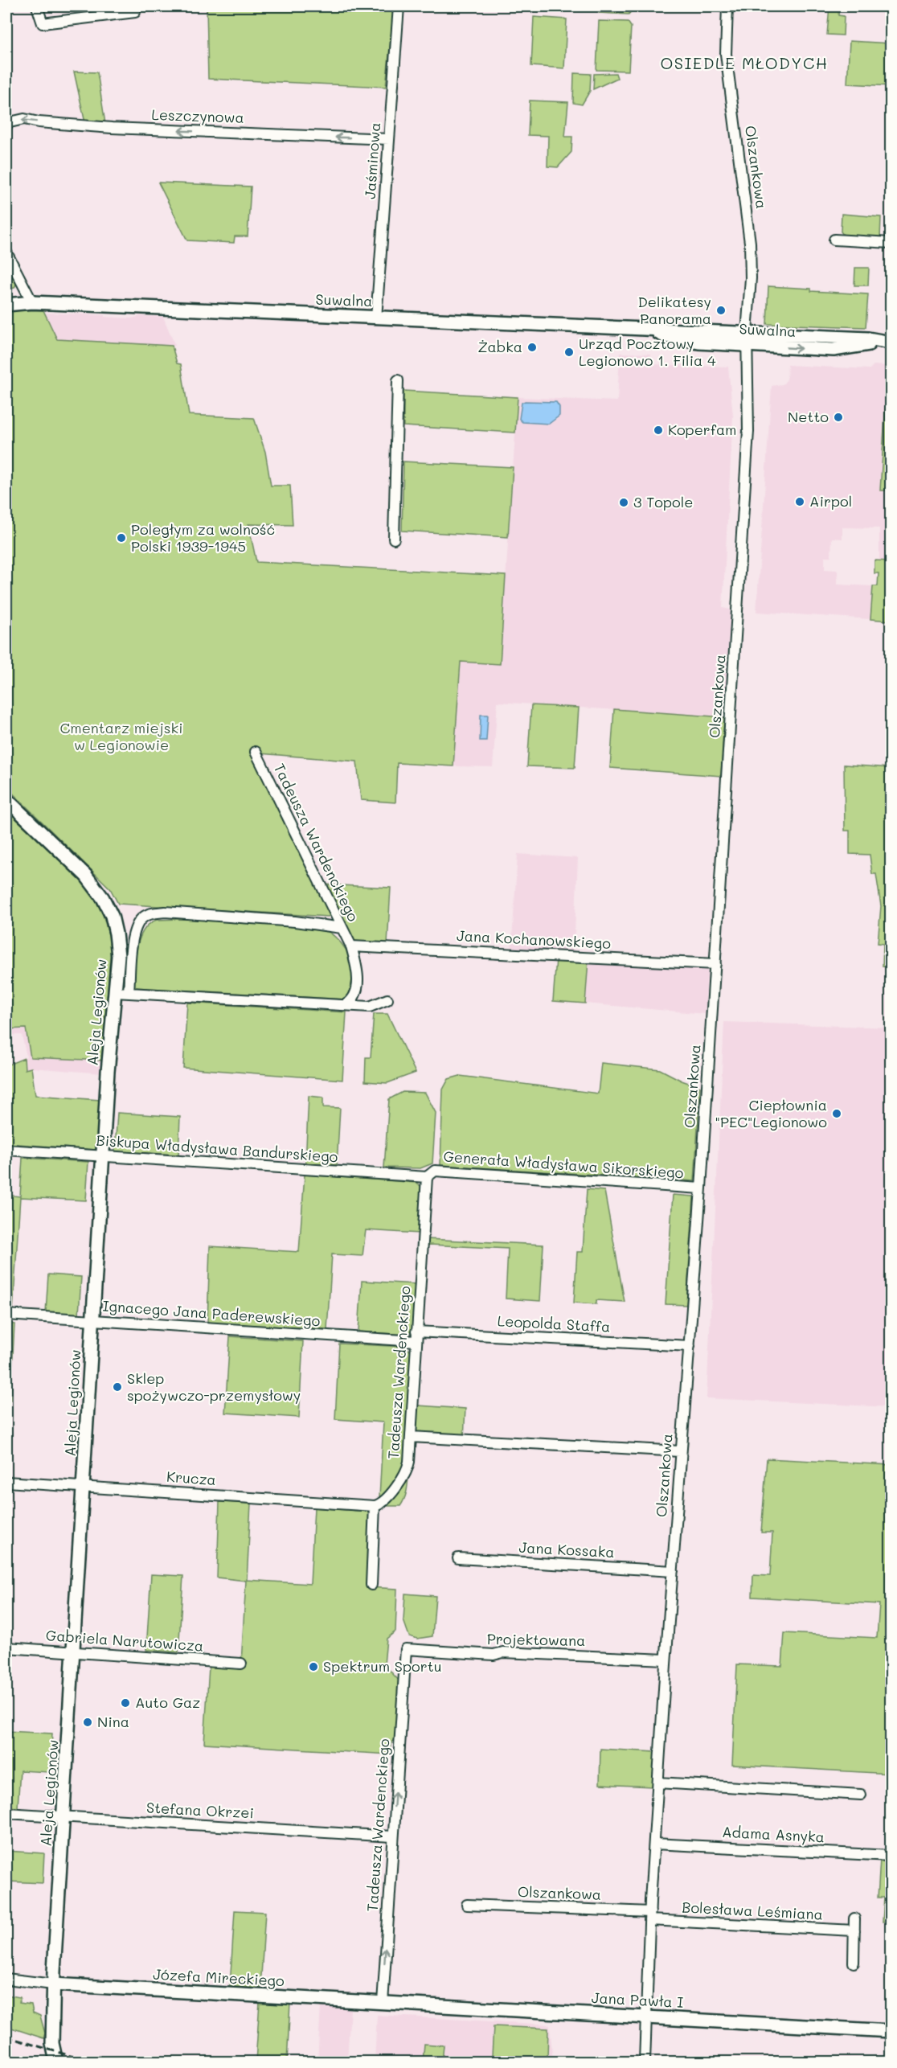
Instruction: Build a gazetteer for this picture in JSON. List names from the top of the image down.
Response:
{
  "streets": {
    "street": [
      "Leszczynowa",
      "Jaśminowa",
      "Olszankowa",
      "Suwalna",
      "Tadeusza Wardenckiego",
      "Jana Kochanowskiego",
      "Aleja Legionów",
      "Biskupa Władysława Bandurskiego",
      "Generała Władysława Sikorskiego",
      "Ignacego Jana Paderewskiego",
      "Leopolda Staffa",
      "Krucza",
      "Jana Kossaka",
      "Projektowana",
      "Gabriela Narutowicza",
      "Stefana Okrzei",
      "Adama Asnyka",
      "Bolesława Leśmiana",
      "Józefa Mireckiego",
      "Jana Pawła I"
    ]
  },
  "crossings": [
    ["Leszczynowa", "Jaśminowa"],
    ["Jaśminowa", "Suwalna"],
    ["Olszankowa", "Suwalna"],
    ["Olszankowa", "Jana Kochanowskiego"],
    ["Olszankowa", "Generała Władysława Sikorskiego"],
    ["Olszankowa", "Leopolda Staffa"],
    ["Olszankowa", "Jana Kossaka"],
    ["Olszankowa", "Projektowana"],
    ["Olszankowa", "Adama Asnyka"],
    ["Olszankowa", "Bolesława Leśmiana"],
    ["Olszankowa", "Jana Pawła I"],
    ["Tadeusza Wardenckiego", "Jana Kochanowskiego"],
    ["Tadeusza Wardenckiego", "Biskupa Władysława Bandurskiego"],
    ["Tadeusza Wardenckiego", "Generała Władysława Sikorskiego"],
    ["Tadeusza Wardenckiego", "Ignacego Jana Paderewskiego"],
    ["Tadeusza Wardenckiego", "Leopolda Staffa"],
    ["Tadeusza Wardenckiego", "Krucza"],
    ["Tadeusza Wardenckiego", "Projektowana"],
    ["Tadeusza Wardenckiego", "Stefana Okrzei"],
    ["Tadeusza Wardenckiego", "Józefa Mireckiego"],
    ["Tadeusza Wardenckiego", "Jana Pawła I"],
    ["Aleja Legionów", "Biskupa Władysława Bandurskiego"],
    ["Aleja Legionów", "Ignacego Jana Paderewskiego"],
    ["Aleja Legionów", "Krucza"],
    ["Aleja Legionów", "Gabriela Narutowicza"],
    ["Aleja Legionów", "Stefana Okrzei"],
    ["Aleja Legionów", "Józefa Mireckiego"],
    ["Biskupa Władysława Bandurskiego", "Generała Władysława Sikorskiego"],
    ["Ignacego Jana Paderewskiego", "Leopolda Staffa"],
    ["Józefa Mireckiego", "Jana Pawła I"]
  ],
  "one_way": ["Leszczynowa", "Tadeusza Wardenckiego"],
  "districts": ["OSIEDLE MŁODYCH"],
  "parks": ["Cmentarz miejski w Legionowie"],
  "places": [
    "Delikatesy Panorama",
    "Żabka",
    "Urząd Pocztowy Legionowo 1. Filia 4",
    "Netto",
    "Koperfam",
    "Airpol",
    "3 Topole",
    "Poległym za wolność Polski 1939-1945",
    "Ciepłownia \"PEC\"Legionowo",
    "Sklep spożywczo-przemysłowy",
    "Spektrum Sportu",
    "Auto Gaz",
    "Nina"
  ]
}
